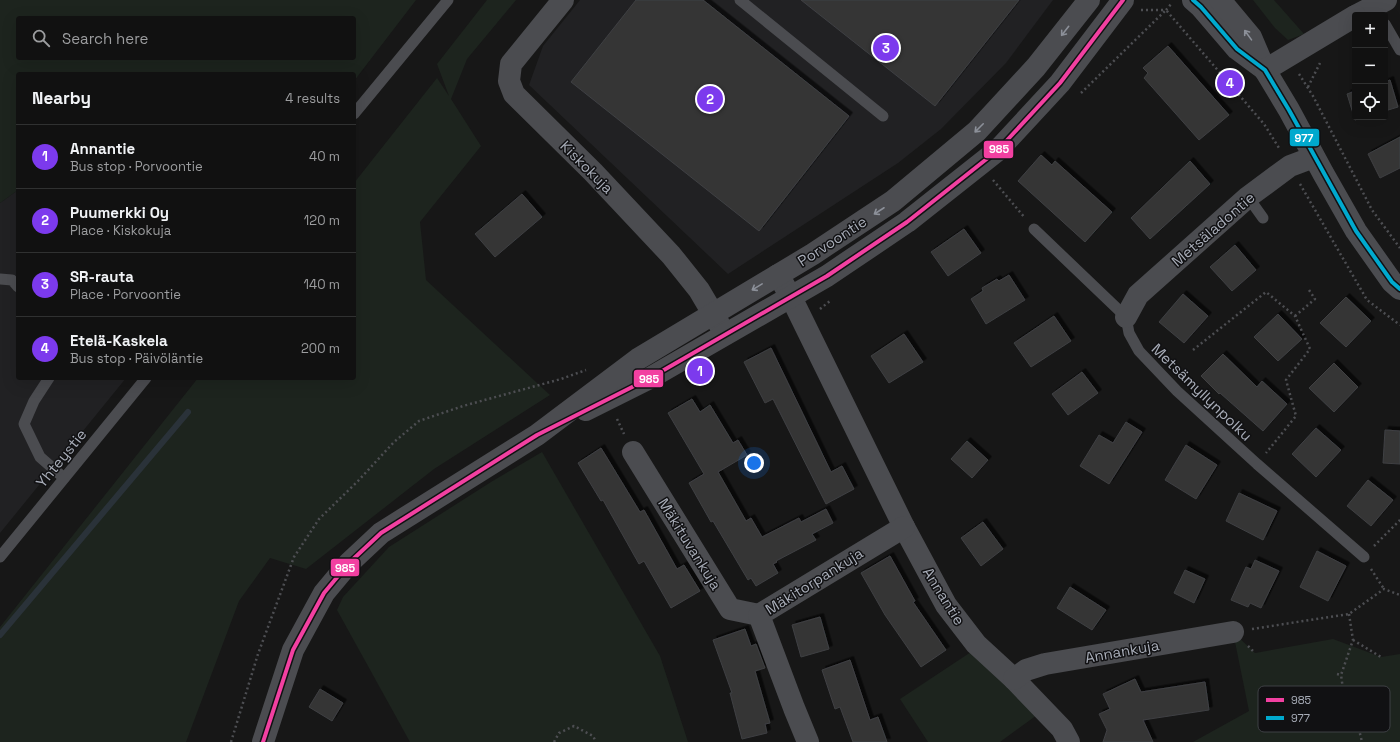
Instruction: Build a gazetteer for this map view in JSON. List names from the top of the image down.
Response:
{
  "streets": {
    "street": [
      "Kiskokuja",
      "Metsäladontie",
      "Porvoontie",
      "Mäkituvankuja",
      "Mäkitorpankuja",
      "Annantie",
      "Annankuja"
    ],
    "lane": ["Metsämyllynpolku", "Yhteystie"]
  },
  "crossings": [
    ["Kiskokuja", "Porvoontie"],
    ["Metsäladontie", "Metsämyllynpolku"],
    ["Porvoontie", "Annantie"],
    ["Mäkituvankuja", "Mäkitorpankuja"],
    ["Mäkitorpankuja", "Annantie"],
    ["Annantie", "Annankuja"]
  ],
  "lines": ["transit line 985", "transit line 977"],
  "legend": ["985", "977"],
  "page": {
    "map_buttons": ["+", "−"],
    "search": "Search here",
    "pins": [
      "3",
      "4",
      "2",
      "1"
    ],
    "heading": ["Nearby", "4 results"],
    "list": [
      {
        "mark": "1",
        "name": "Annantie",
        "note": "Bus stop · Porvoontie",
        "value": "40 m"
      },
      {
        "mark": "2",
        "name": "Puumerkki Oy",
        "note": "Place · Kiskokuja",
        "value": "120 m"
      },
      {
        "mark": "3",
        "name": "SR-rauta",
        "note": "Place · Porvoontie",
        "value": "140 m"
      },
      {
        "mark": "4",
        "name": "Etelä-Kaskela",
        "note": "Bus stop · Päivöläntie",
        "value": "200 m"
      }
    ]
  }
}
